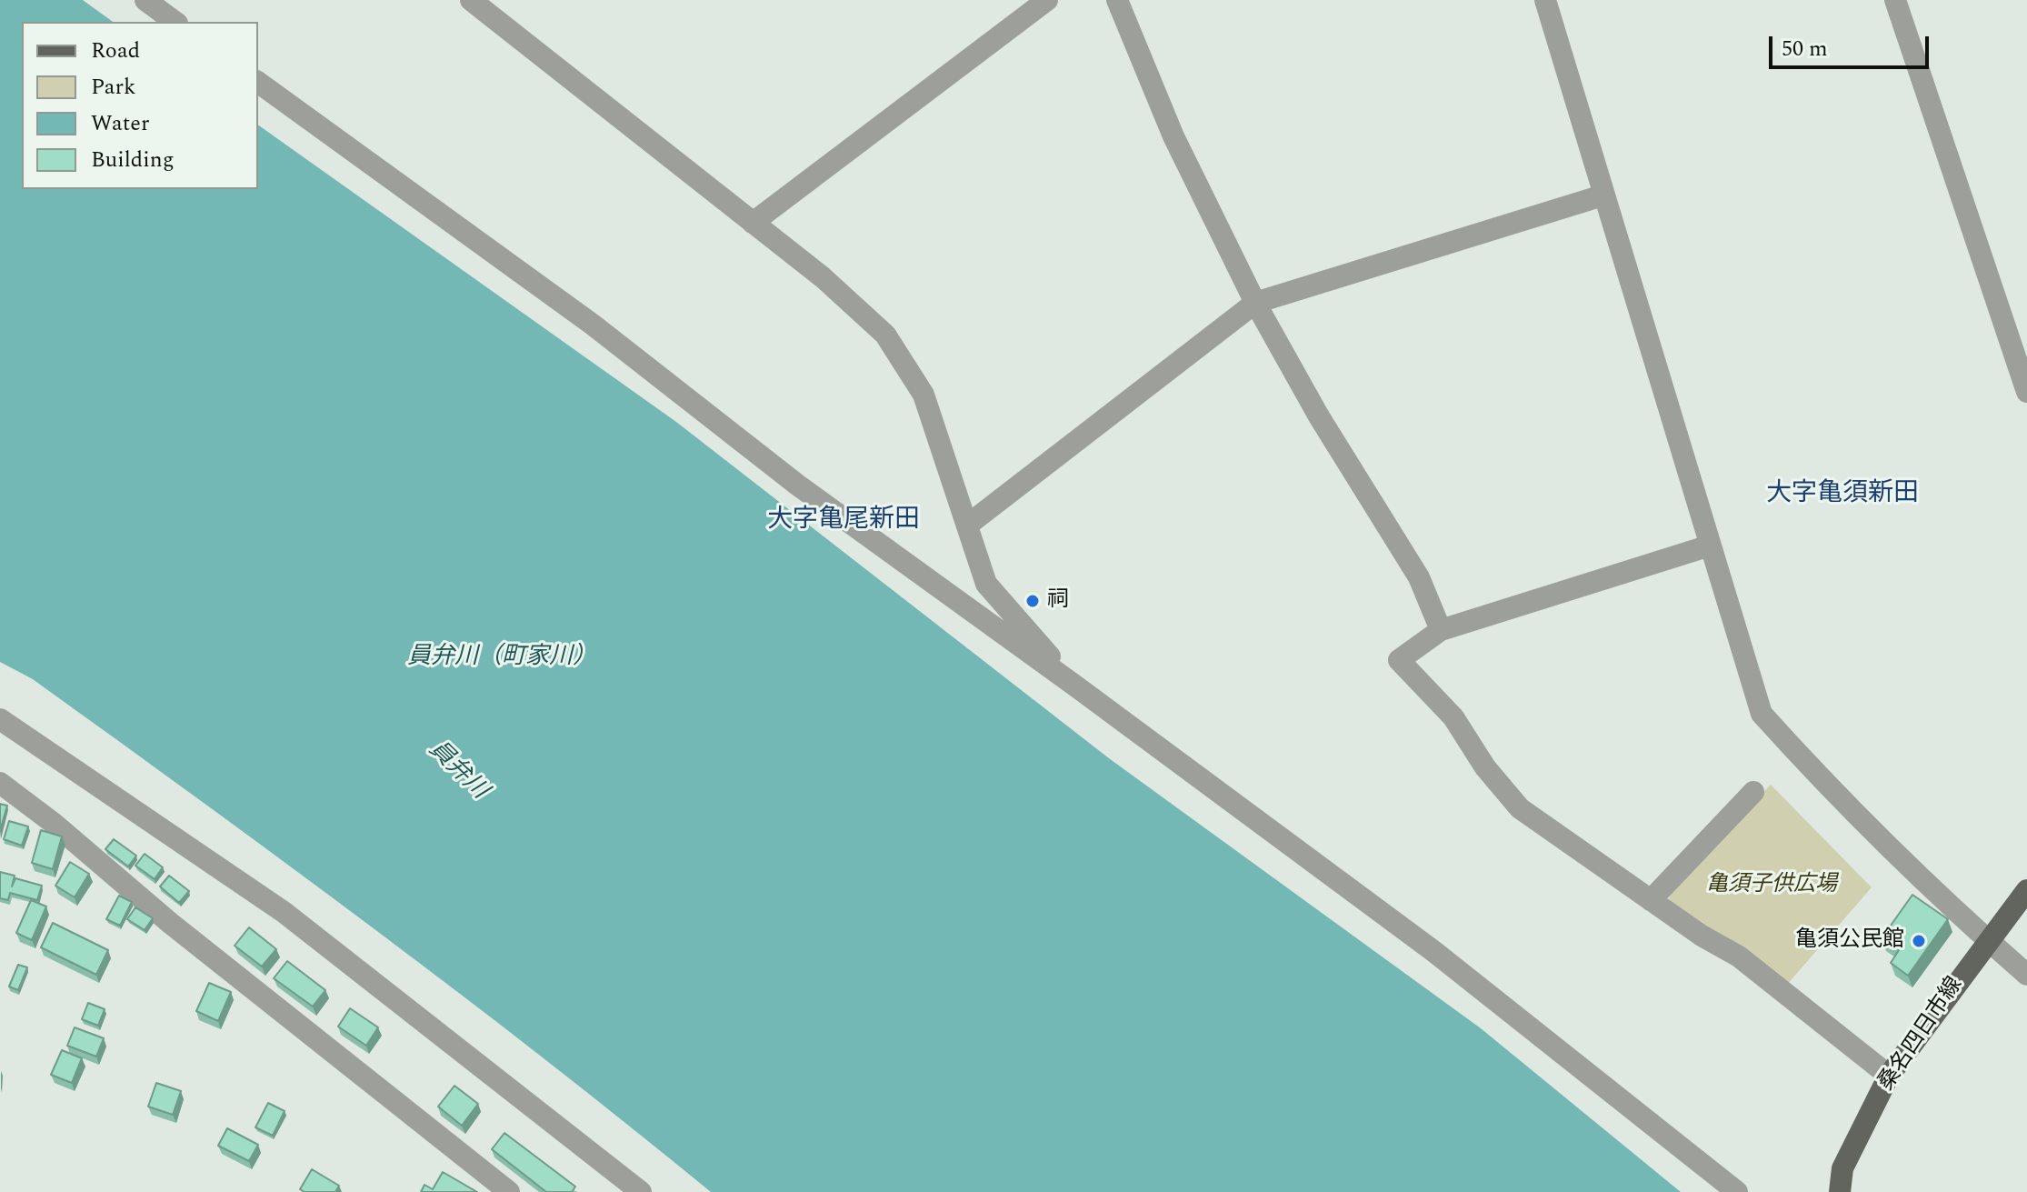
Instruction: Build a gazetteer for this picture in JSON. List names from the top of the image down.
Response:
{
  "streets": {
    "main road": ["桑名四日市線"]
  },
  "districts": ["大字亀須新田", "大字亀尾新田"],
  "water": ["員弁川（町家川）", "員弁川"],
  "parks": ["亀須子供広場"],
  "places": ["祠", "亀須公民館"],
  "legend": [
    "Road",
    "Park",
    "Water",
    "Building"
  ],
  "scale_bar": "50 m"
}
